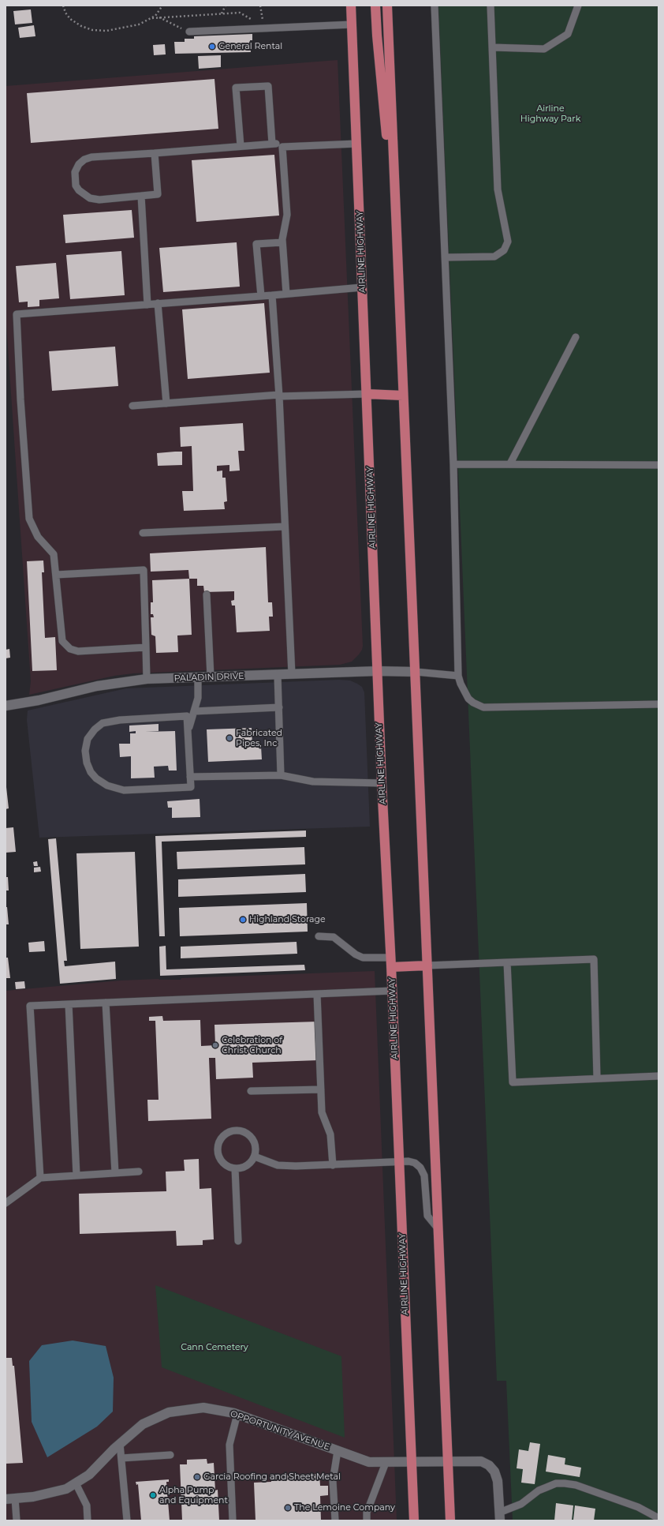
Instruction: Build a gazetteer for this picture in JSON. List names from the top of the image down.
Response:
{
  "streets": {
    "highway": ["AIRLINE HIGHWAY"],
    "street": ["PALADIN DRIVE", "OPPORTUNITY AVENUE"]
  },
  "crossings": [
    ["AIRLINE HIGHWAY", "PALADIN DRIVE"],
    ["AIRLINE HIGHWAY", "OPPORTUNITY AVENUE"]
  ],
  "parks": ["Airline Highway Park", "Cann Cemetery"],
  "places": [
    "General Rental",
    "Fabricated Pipes, Inc",
    "Highland Storage",
    "Celebration of Christ Church",
    "Garcia Roofing and Sheet Metal",
    "Alpha Pump and Equipment",
    "The Lemoine Company"
  ]
}
